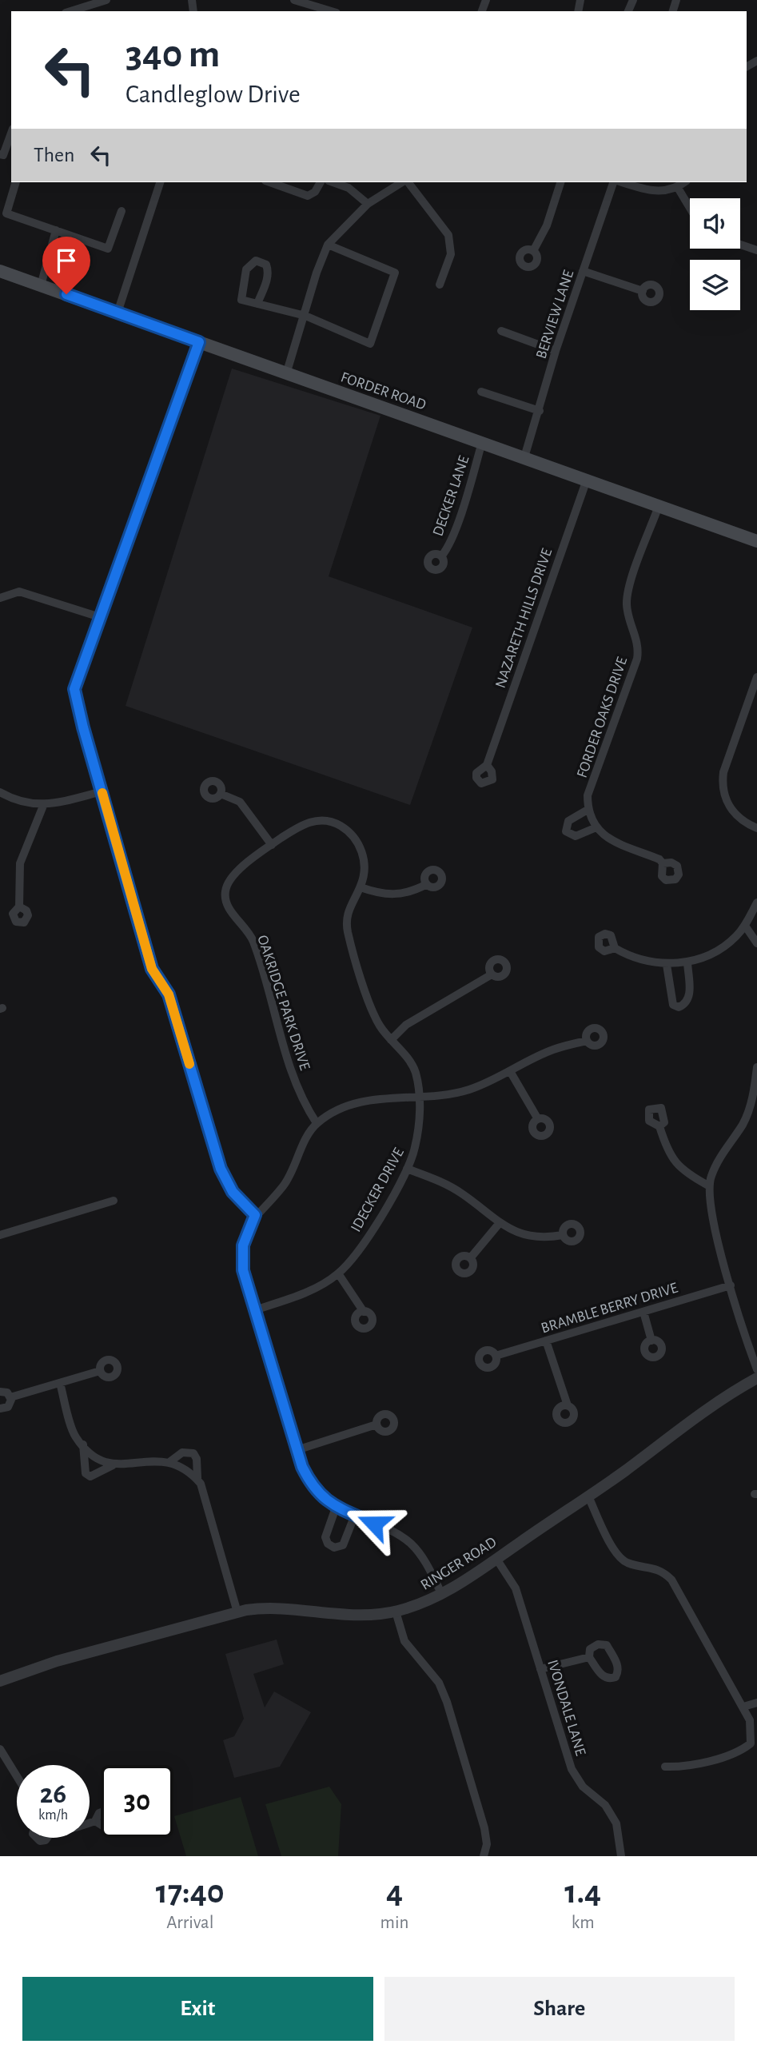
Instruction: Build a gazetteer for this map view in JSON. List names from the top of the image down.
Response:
{
  "streets": {
    "main road": ["FORDER ROAD"],
    "street": [
      "BERVIEW LANE",
      "DECKER LANE",
      "NAZARETH HILLS DRIVE",
      "FORDER OAKS DRIVE",
      "OAKRIDGE PARK DRIVE",
      "IDECKER DRIVE",
      "BRAMBLE BERRY DRIVE",
      "RINGER ROAD",
      "IVONDALE LANE"
    ]
  },
  "crossings": [
    ["BERVIEW LANE", "FORDER ROAD"],
    ["FORDER ROAD", "DECKER LANE"],
    ["FORDER ROAD", "NAZARETH HILLS DRIVE"],
    ["FORDER ROAD", "FORDER OAKS DRIVE"],
    ["OAKRIDGE PARK DRIVE", "IDECKER DRIVE"],
    ["RINGER ROAD", "IVONDALE LANE"]
  ],
  "page": {
    "turn": ["340 m", "Candleglow Drive"],
    "then": "Then",
    "speed": "26 km/h",
    "limit": "30",
    "eta": [
      "17:40",
      "Arrival",
      "4",
      "min",
      "1.4",
      "km"
    ],
    "buttons": ["Exit", "Share"]
  }
}
